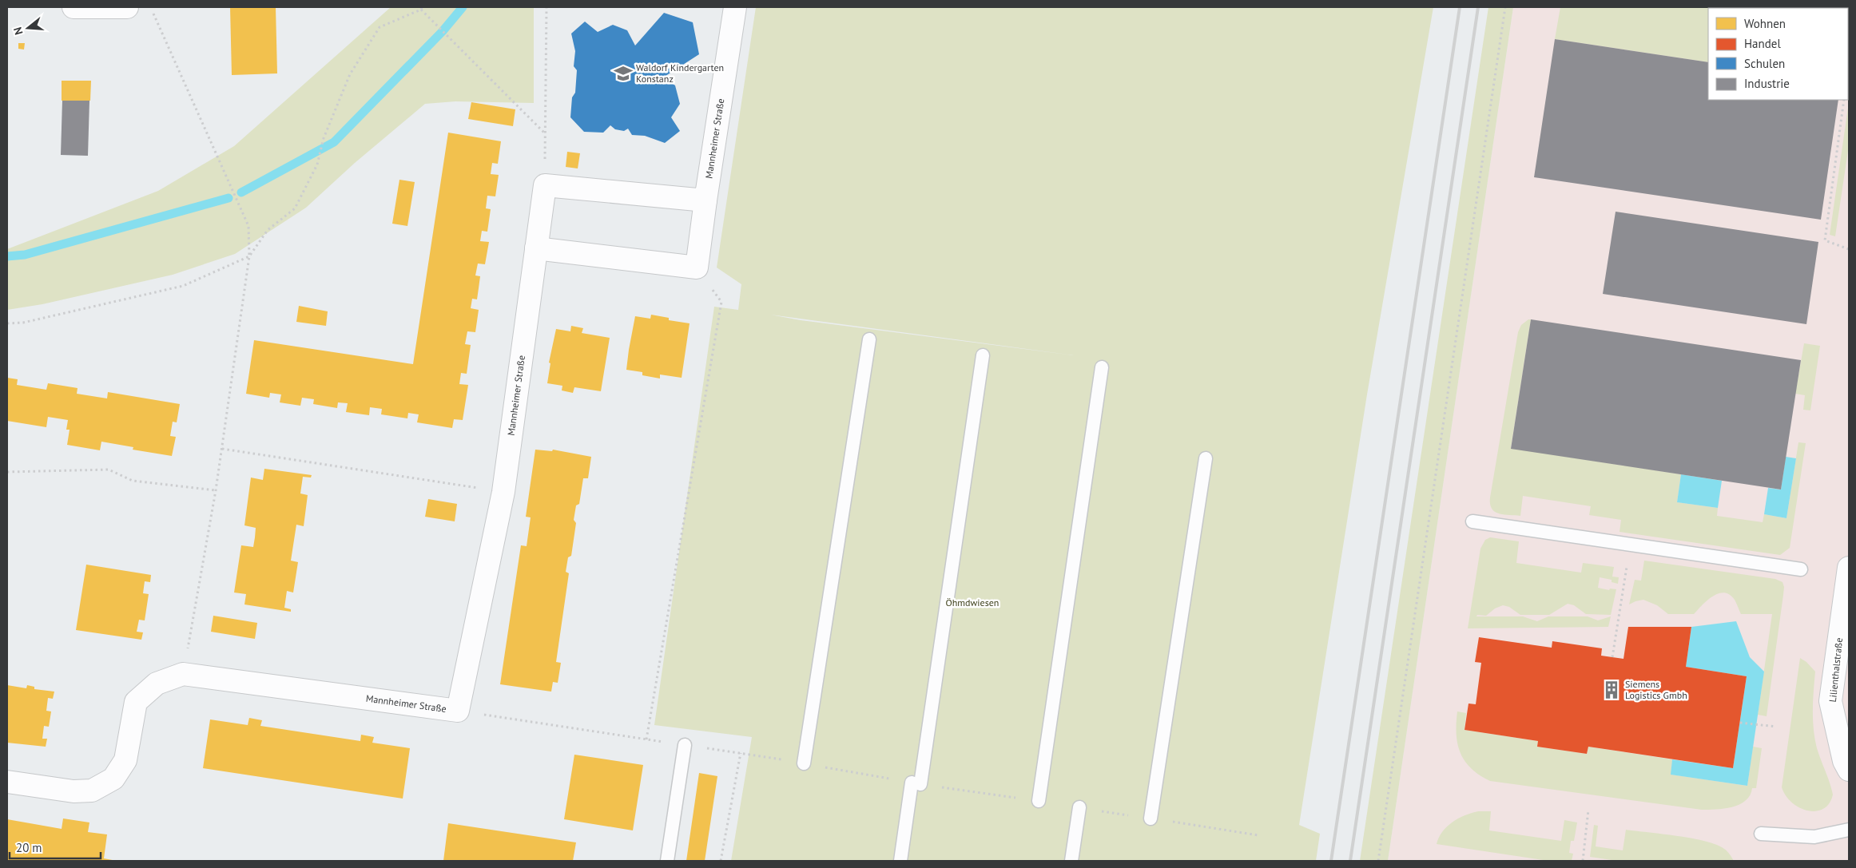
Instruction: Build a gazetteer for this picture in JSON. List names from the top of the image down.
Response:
{
  "streets": {
    "street": ["Mannheimer Straße", "Lilienthalstraße"]
  },
  "parks": ["Öhmdwiesen"],
  "places": {
    "school or university": ["Waldorf Kindergarten Konstanz"],
    "building": ["Siemens Logistics Gmbh"]
  },
  "legend": [
    "Wohnen",
    "Handel",
    "Schulen",
    "Industrie"
  ],
  "scale_bar": "20 m",
  "north": "left"
}
